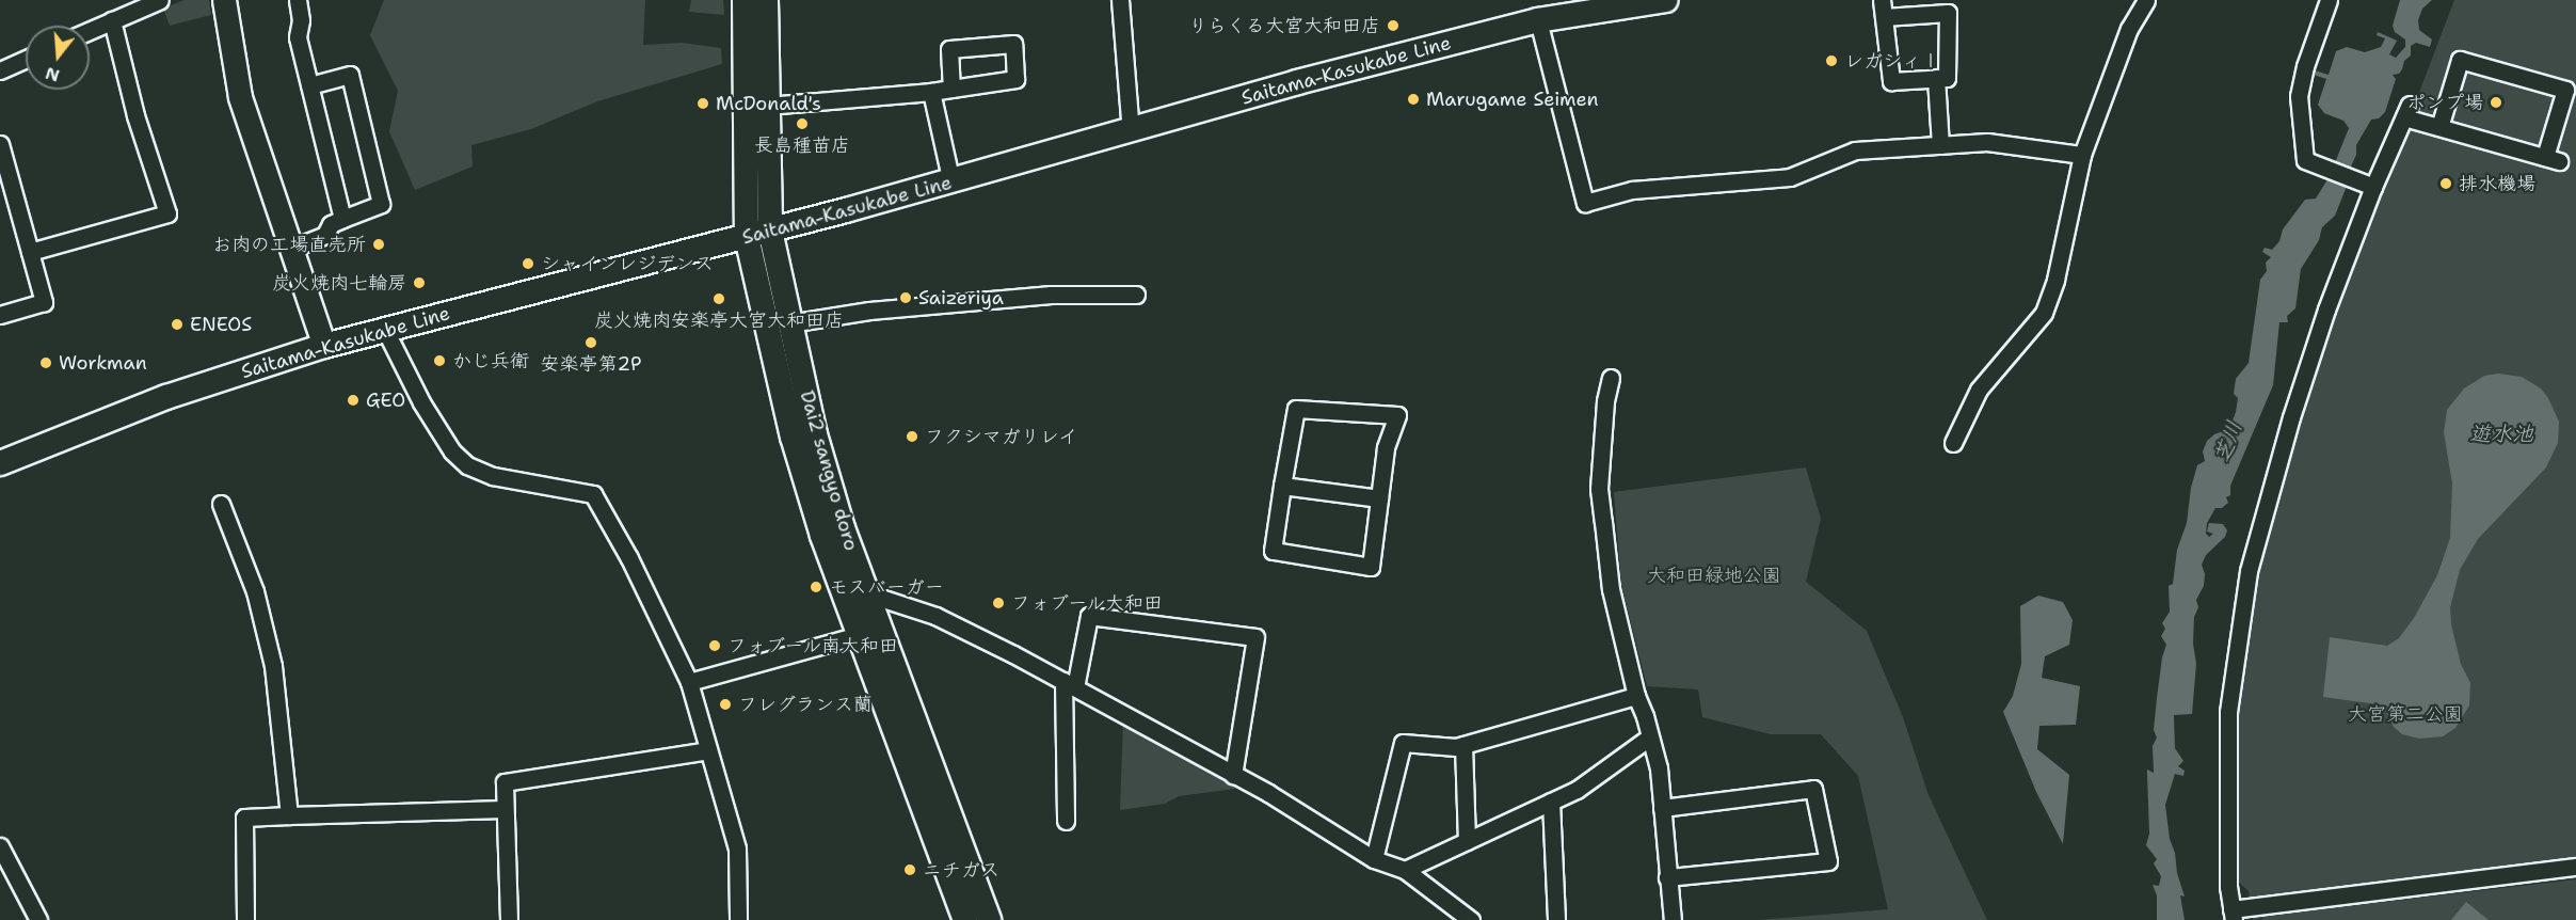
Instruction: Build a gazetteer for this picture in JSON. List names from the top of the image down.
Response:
{
  "streets": {
    "main road": ["Saitama-Kasukabe Line", "Dai2 sangyo doro"]
  },
  "crossings": [
    ["Saitama-Kasukabe Line", "Dai2 sangyo doro"]
  ],
  "water": ["遊水池", "芝川"],
  "parks": ["大和田緑地公園", "大宮第二公園"],
  "places": [
    "りらくる大宮大和田店",
    "レガシィⅠ",
    "Marugame Seimen",
    "ポンプ場",
    "McDonald's",
    "長島種苗店",
    "排水機場",
    "お肉の工場直売所",
    "シャインレジデンス",
    "炭火焼肉七輪房",
    "Saizeriya",
    "炭火焼肉安楽亭大宮大和田店",
    "ENEOS",
    "安楽亭第2P",
    "かじ兵衛",
    "Workman",
    "GEO",
    "フクシマガリレイ",
    "モスバーガー",
    "フォブール大和田",
    "フォブール南大和田",
    "フレグランス蘭",
    "ニチガス"
  ],
  "north": "bottom"
}
